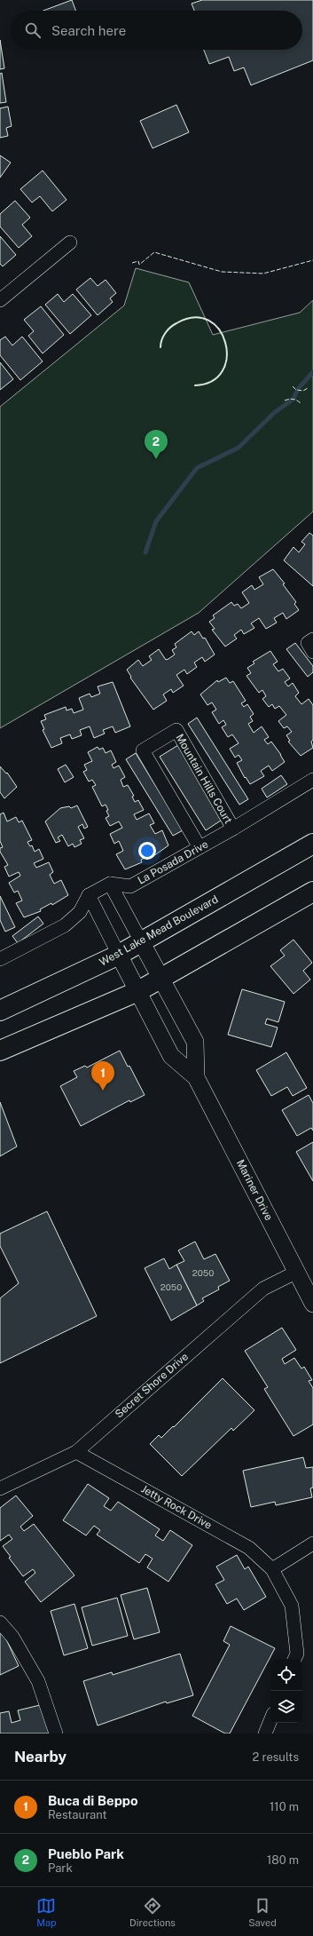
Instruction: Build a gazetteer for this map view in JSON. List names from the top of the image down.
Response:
{
  "streets": {
    "main road": ["West Lake Mead Boulevard"],
    "street": [
      "Mountain Hills Court",
      "La Posada Drive",
      "Mariner Drive",
      "Secret Shore Drive",
      "Jetty Rock Drive"
    ]
  },
  "crossings": [
    ["Mountain Hills Court", "La Posada Drive"],
    ["La Posada Drive", "Mariner Drive"],
    ["West Lake Mead Boulevard", "Mariner Drive"],
    ["Mariner Drive", "Secret Shore Drive"],
    ["Secret Shore Drive", "Jetty Rock Drive"]
  ],
  "house_numbers": ["2050", "2050"],
  "page": {
    "search": "Search here",
    "pins": ["2", "1"],
    "heading": ["Nearby", "2 results"],
    "list": [
      {
        "mark": "1",
        "name": "Buca di Beppo",
        "note": "Restaurant",
        "value": "110 m"
      },
      {
        "mark": "2",
        "name": "Pueblo Park",
        "note": "Park",
        "value": "180 m"
      }
    ],
    "nav": ["Map", "Directions", "Saved"]
  }
}
